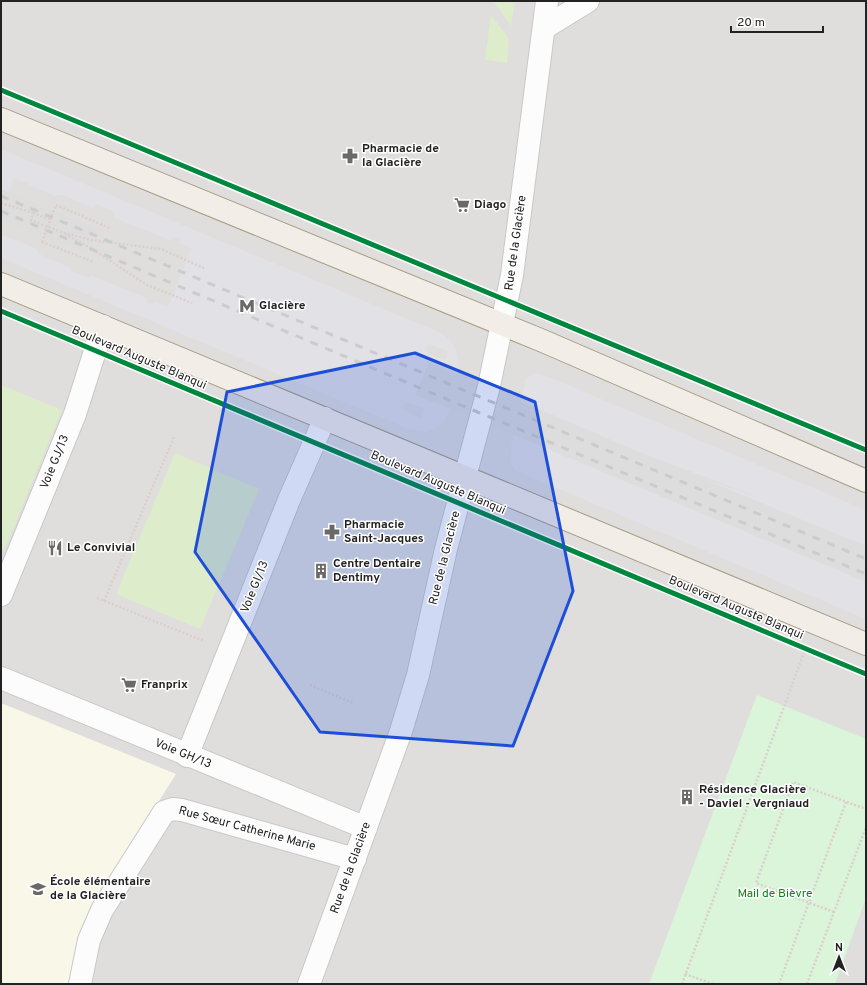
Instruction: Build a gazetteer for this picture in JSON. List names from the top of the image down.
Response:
{
  "streets": {
    "main road": ["Boulevard Auguste Blanqui"],
    "street": [
      "Rue de la Glacière",
      "Voie GJ/13",
      "Voie GI/13",
      "Voie GH/13",
      "Rue Sœur Catherine Marie"
    ]
  },
  "crossings": [
    ["Rue de la Glacière", "Boulevard Auguste Blanqui"],
    ["Rue de la Glacière", "Voie GH/13"],
    ["Rue de la Glacière", "Rue Sœur Catherine Marie"],
    ["Boulevard Auguste Blanqui", "Voie GJ/13"],
    ["Boulevard Auguste Blanqui", "Voie GI/13"],
    ["Voie GI/13", "Voie GH/13"]
  ],
  "parks": ["Mail de Bièvre"],
  "places": {
    "pharmacy": ["Pharmacie de la Glacière", "Pharmacie Saint-Jacques"],
    "supermarket": ["Diago", "Franprix"],
    "metro station": ["Glacière"],
    "restaurant": ["Le Convivial"],
    "building": ["Centre Dentaire Dentimy", "Résidence Glacière - Daviel - Vergniaud"],
    "school or university": ["École élémentaire de la Glacière"]
  },
  "scale_bar": "20 m",
  "north": "top"
}
